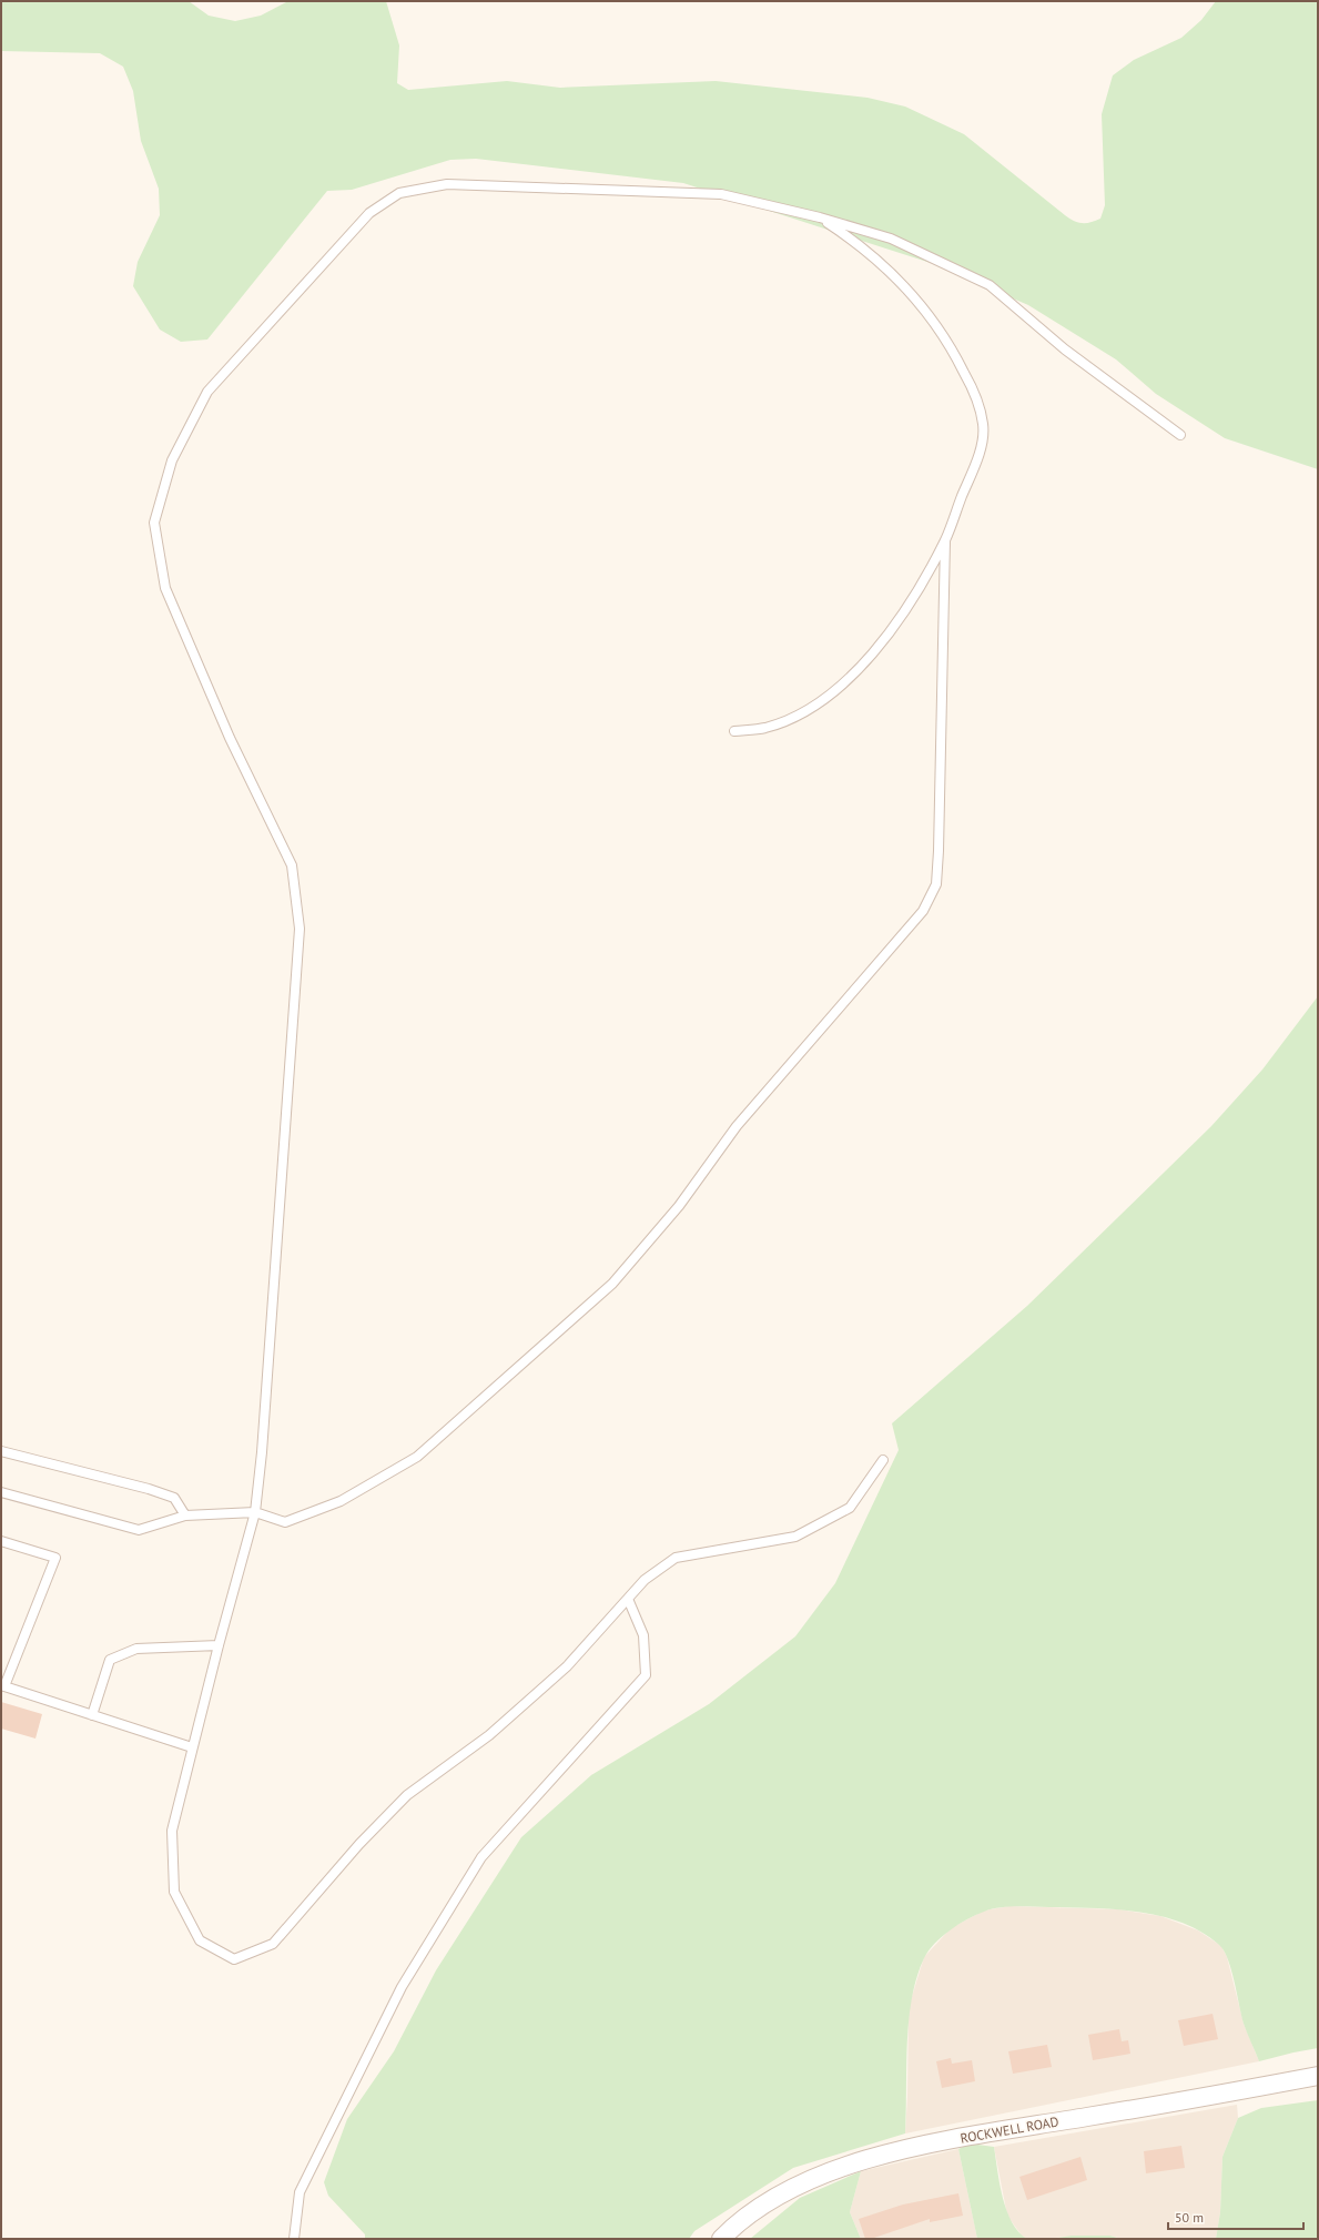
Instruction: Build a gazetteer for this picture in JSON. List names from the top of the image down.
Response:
{
  "streets": {
    "street": ["ROCKWELL ROAD"]
  },
  "scale_bar": "50 m"
}
